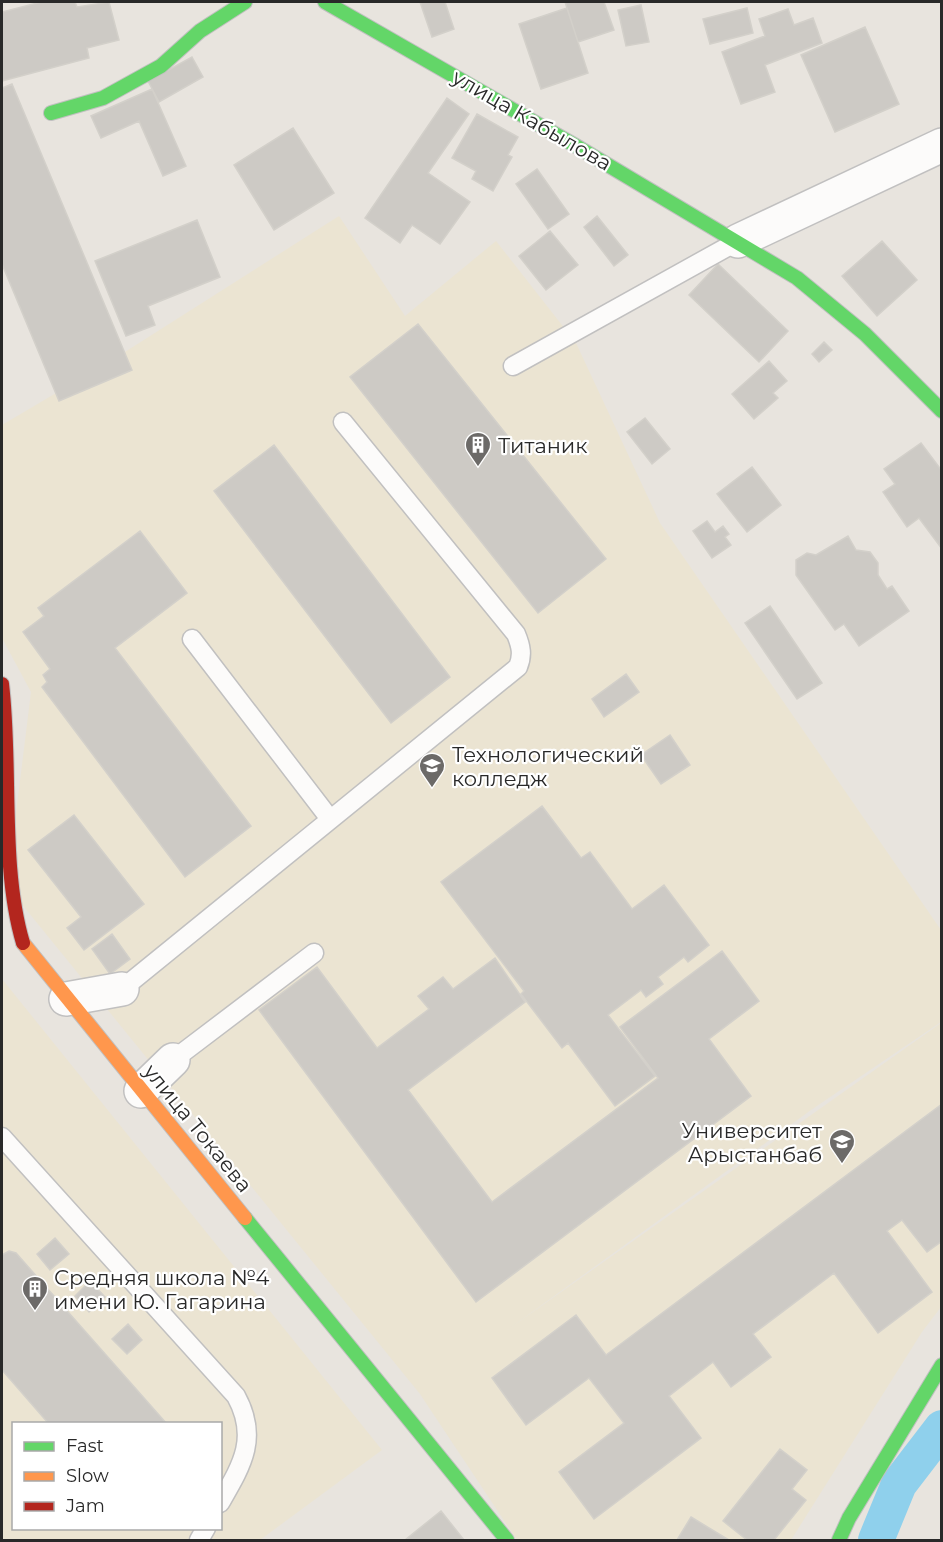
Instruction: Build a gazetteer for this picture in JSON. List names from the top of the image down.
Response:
{
  "streets": {
    "street": ["улица Кабылова", "улица Токаева"]
  },
  "places": {
    "building": ["Титаник", "Средняя школа №4 имени Ю. Гагарина"],
    "school or university": ["Технологический колледж", "Университет Арыстанбаб"]
  },
  "legend": ["Fast", "Slow", "Jam"]
}
